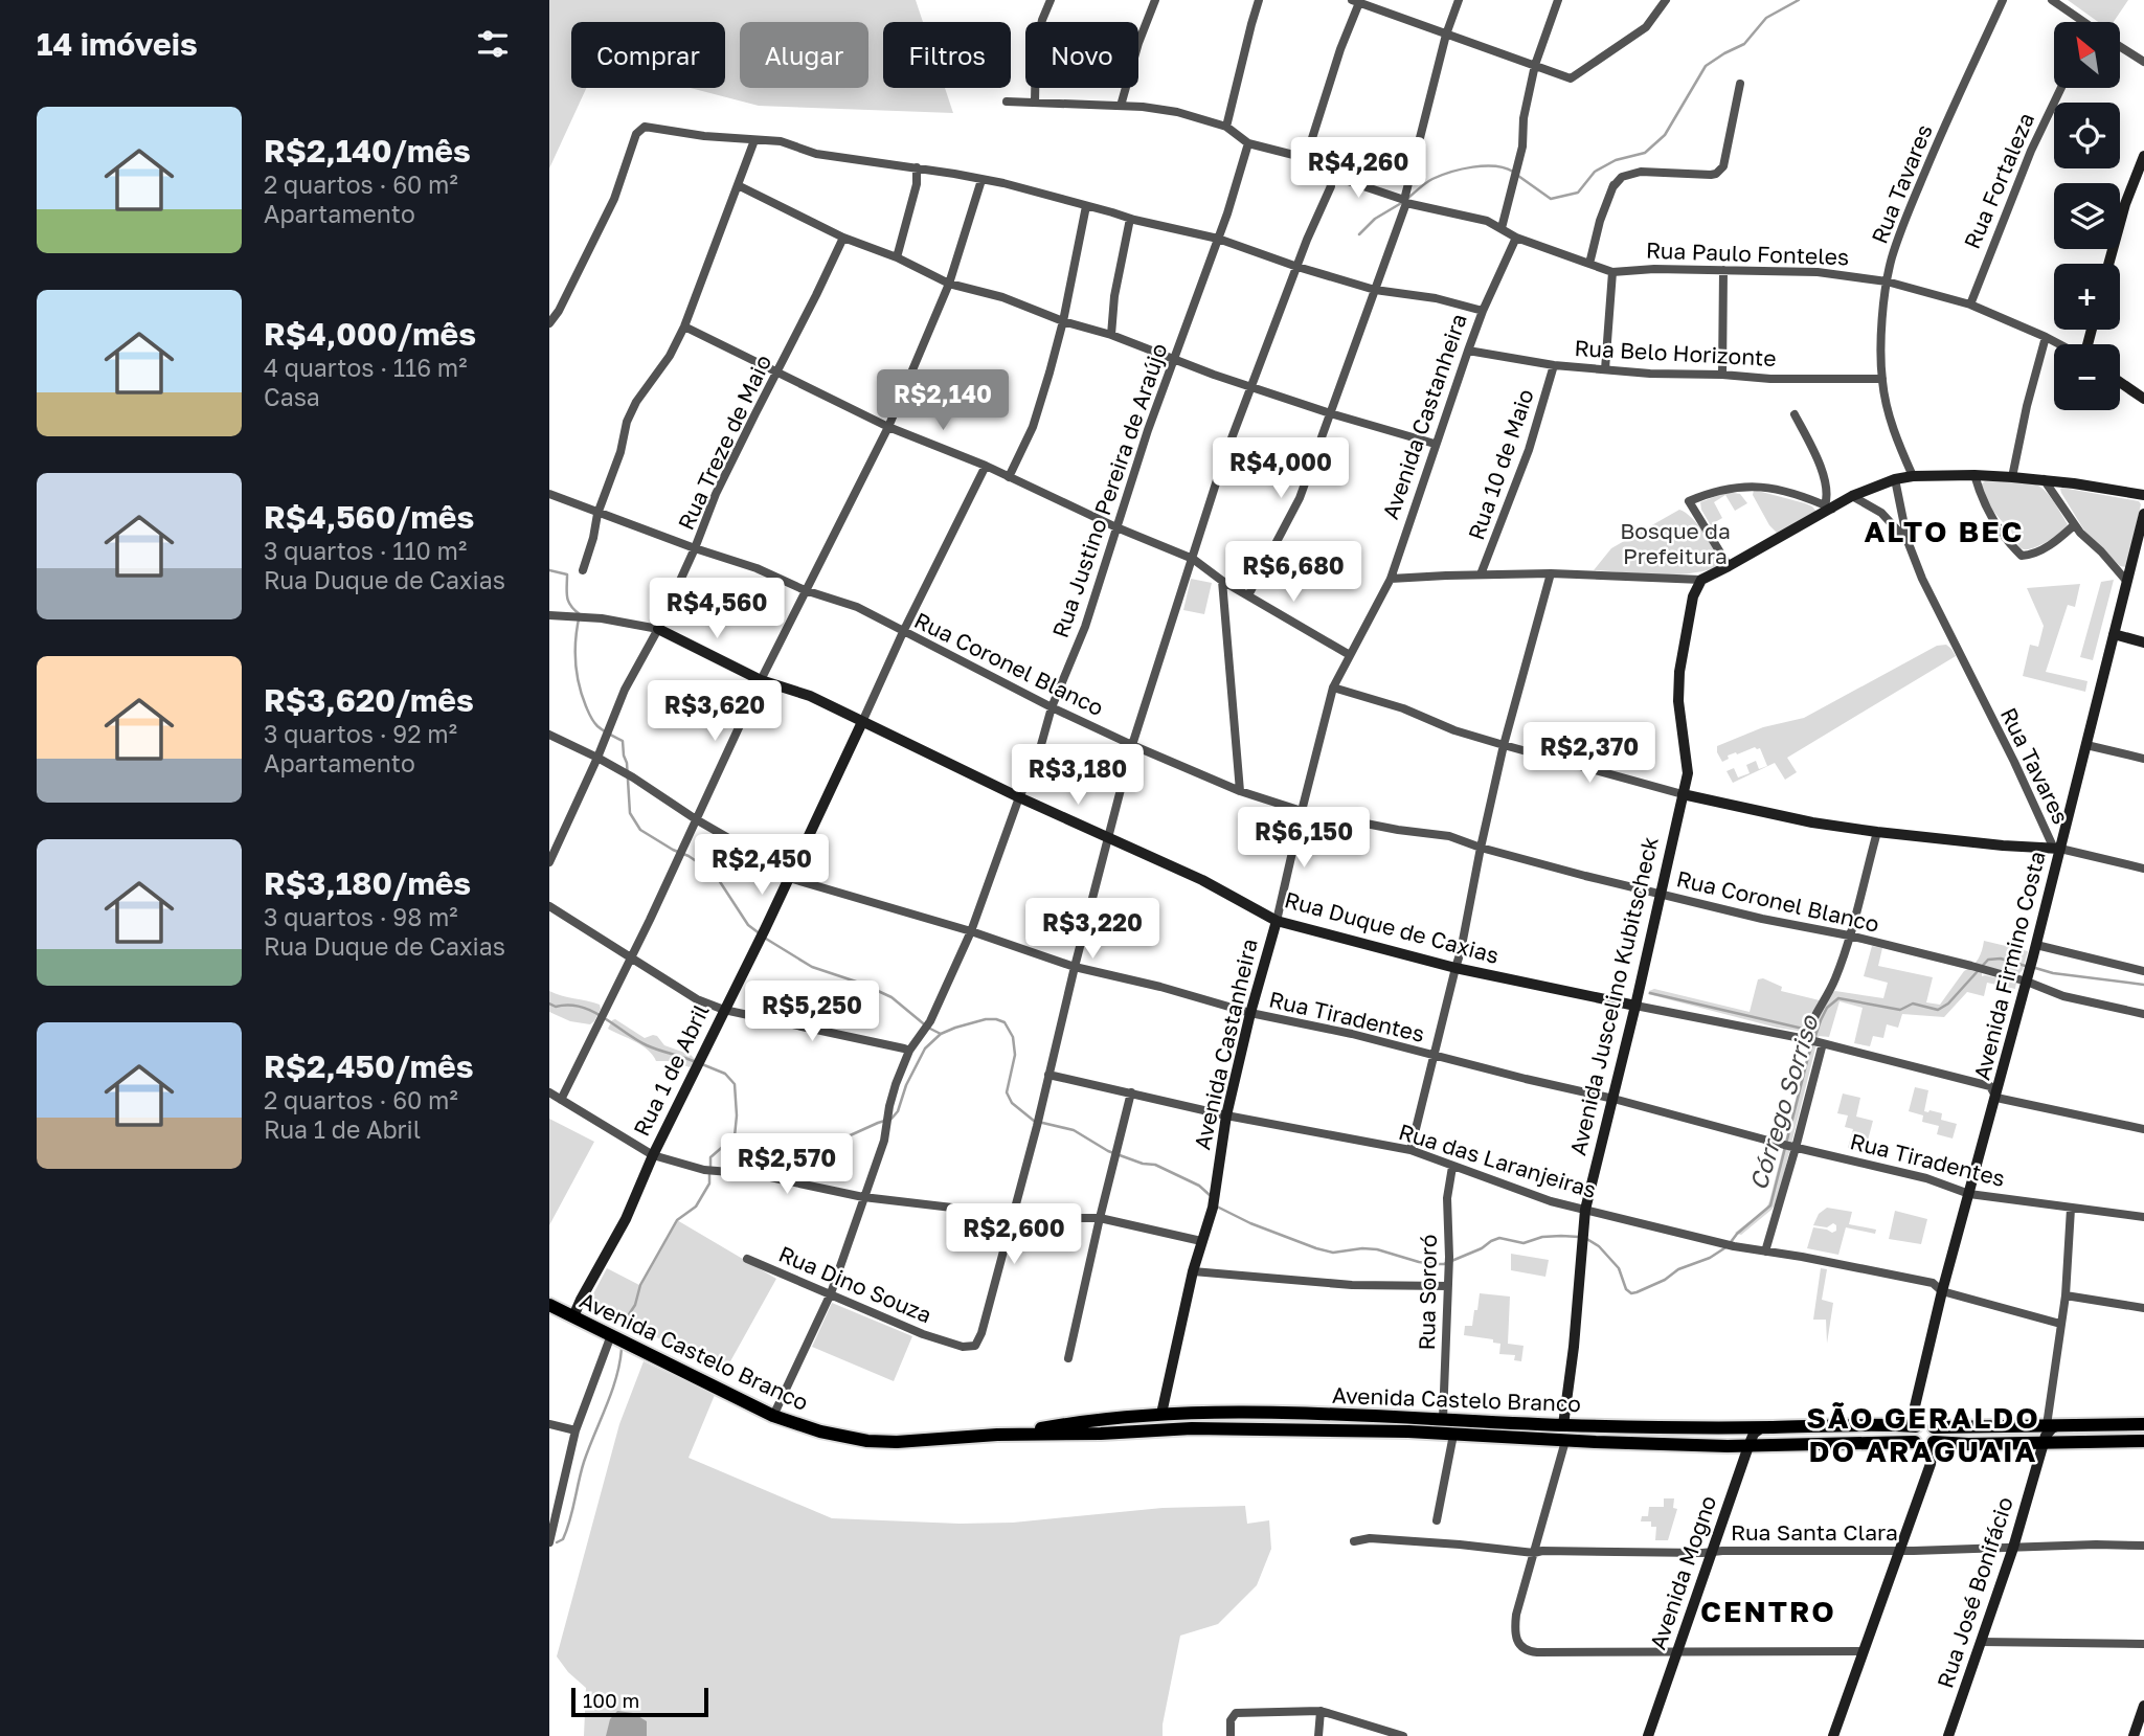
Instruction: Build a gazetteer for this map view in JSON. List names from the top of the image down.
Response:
{
  "streets": {
    "main road": ["Avenida Castelo Branco"],
    "street": [
      "Rua Fortaleza",
      "Rua Tavares",
      "Rua Paulo Fonteles",
      "Rua Belo Horizonte",
      "Avenida Castanheira",
      "Rua Treze de Maio",
      "Rua 10 de Maio",
      "Rua Justino Pereira de Araújo",
      "Rua Coronel Blanco",
      "Rua Duque de Caxias",
      "Avenida Firmino Costa",
      "Avenida Juscelino Kubitscheck",
      "Rua Tiradentes",
      "Rua 1 de Abril",
      "Rua das Laranjeiras",
      "Rua Dino Souza",
      "Rua Sororó",
      "Rua Santa Clara",
      "Avenida Mogno",
      "Rua José Bonifácio"
    ]
  },
  "crossings": [
    ["Rua Fortaleza", "Rua Paulo Fonteles"],
    ["Rua Tavares", "Rua Paulo Fonteles"],
    ["Rua Tavares", "Rua Belo Horizonte"],
    ["Rua Tavares", "Avenida Firmino Costa"],
    ["Rua Paulo Fonteles", "Avenida Castanheira"],
    ["Rua Belo Horizonte", "Avenida Castanheira"],
    ["Rua Belo Horizonte", "Rua 10 de Maio"],
    ["Avenida Castanheira", "Rua Coronel Blanco"],
    ["Avenida Castanheira", "Rua Duque de Caxias"],
    ["Avenida Castanheira", "Rua Tiradentes"],
    ["Avenida Castanheira", "Rua das Laranjeiras"],
    ["Avenida Castanheira", "Avenida Castelo Branco"],
    ["Rua Treze de Maio", "Rua Coronel Blanco"],
    ["Rua Treze de Maio", "Rua Duque de Caxias"],
    ["Rua Treze de Maio", "Rua Tiradentes"],
    ["Rua Justino Pereira de Araújo", "Rua Coronel Blanco"],
    ["Rua Justino Pereira de Araújo", "Rua Duque de Caxias"],
    ["Rua Justino Pereira de Araújo", "Rua Tiradentes"],
    ["Rua Justino Pereira de Araújo", "Rua Dino Souza"],
    ["Rua Justino Pereira de Araújo", "Avenida Castelo Branco"],
    ["Rua Coronel Blanco", "Avenida Firmino Costa"],
    ["Rua Coronel Blanco", "Avenida Juscelino Kubitscheck"],
    ["Rua Duque de Caxias", "Avenida Firmino Costa"],
    ["Rua Duque de Caxias", "Avenida Juscelino Kubitscheck"],
    ["Rua Duque de Caxias", "Rua 1 de Abril"],
    ["Avenida Firmino Costa", "Rua Tiradentes"],
    ["Avenida Firmino Costa", "Rua das Laranjeiras"],
    ["Avenida Firmino Costa", "Avenida Castelo Branco"],
    ["Avenida Juscelino Kubitscheck", "Rua Tiradentes"],
    ["Avenida Juscelino Kubitscheck", "Rua das Laranjeiras"],
    ["Avenida Juscelino Kubitscheck", "Avenida Castelo Branco"],
    ["Rua Tiradentes", "Rua 1 de Abril"],
    ["Rua 1 de Abril", "Avenida Castelo Branco"],
    ["Rua das Laranjeiras", "Rua Sororó"],
    ["Rua Sororó", "Avenida Castelo Branco"],
    ["Avenida Castelo Branco", "Avenida Mogno"],
    ["Avenida Castelo Branco", "Rua José Bonifácio"],
    ["Rua Santa Clara", "Avenida Mogno"],
    ["Rua Santa Clara", "Rua José Bonifácio"]
  ],
  "districts": ["ALTO BEC", "SÃO GERALDO DO ARAGUAIA", "CENTRO"],
  "water": ["Córrego Sorriso"],
  "parks": ["Bosque da Prefeitura"],
  "scale_bar": "100 m",
  "north": "top left",
  "page": {
    "heading": "14 imóveis",
    "map_buttons": ["+", "−"],
    "chip": [
      "Comprar",
      "Alugar",
      "Filtros",
      "Novo"
    ],
    "list": [
      {
        "name": "R$2,140/mês",
        "note": "2 quartos · 60 m² · Apartamento"
      },
      {
        "name": "R$4,000/mês",
        "note": "4 quartos · 116 m² · Casa"
      },
      {
        "name": "R$4,560/mês",
        "note": "3 quartos · 110 m² · Rua Duque de Caxias"
      },
      {
        "name": "R$3,620/mês",
        "note": "3 quartos · 92 m² · Apartamento"
      },
      {
        "name": "R$3,180/mês",
        "note": "3 quartos · 98 m² · Rua Duque de Caxias"
      },
      {
        "name": "R$2,450/mês",
        "note": "2 quartos · 60 m² · Rua 1 de Abril"
      }
    ],
    "price": [
      "R$4,260",
      "R$2,140",
      "R$4,000",
      "R$6,680",
      "R$4,560",
      "R$3,620",
      "R$2,370",
      "R$3,180",
      "R$6,150",
      "R$2,450",
      "R$3,220",
      "R$5,250",
      "R$2,570",
      "R$2,600"
    ],
    "scale": "100 m"
  }
}
